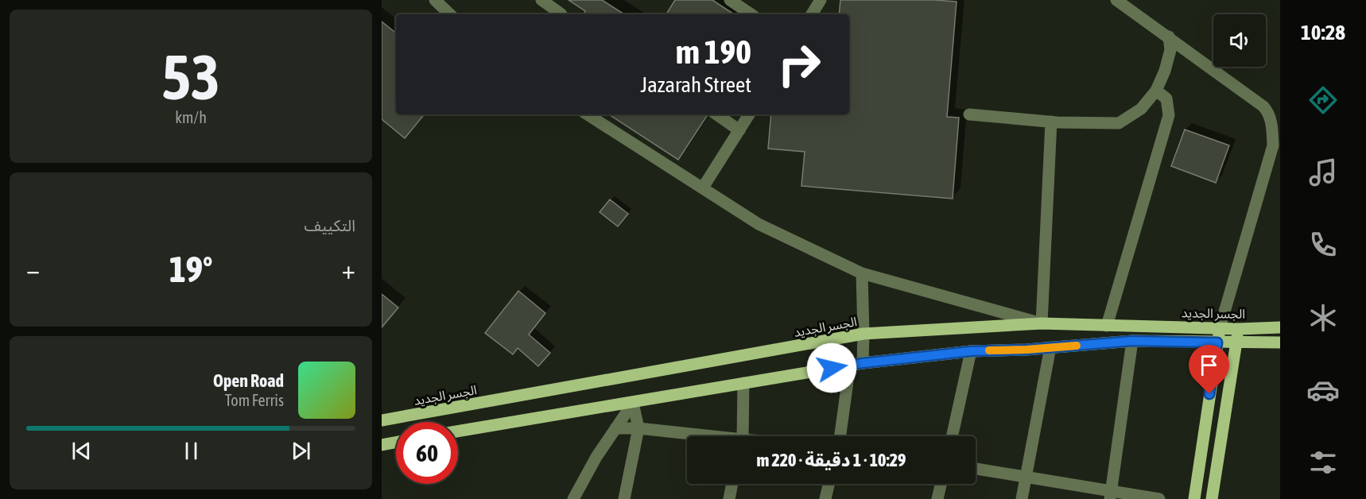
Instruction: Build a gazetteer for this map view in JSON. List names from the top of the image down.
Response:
{
  "streets": {
    "main road": ["الجسر الجديد"]
  },
  "page": {
    "tabs": "10:28",
    "tile": [
      ["53", "km/h"],
      "التكييف"
    ],
    "turn": ["190 m", "Jazarah Street"],
    "heat": ["−", "19°", "+"],
    "song": ["Open Road", "Tom Ferris"],
    "limit": "60",
    "trip": "10:29 · 1 دقيقة · 220 m"
  }
}
